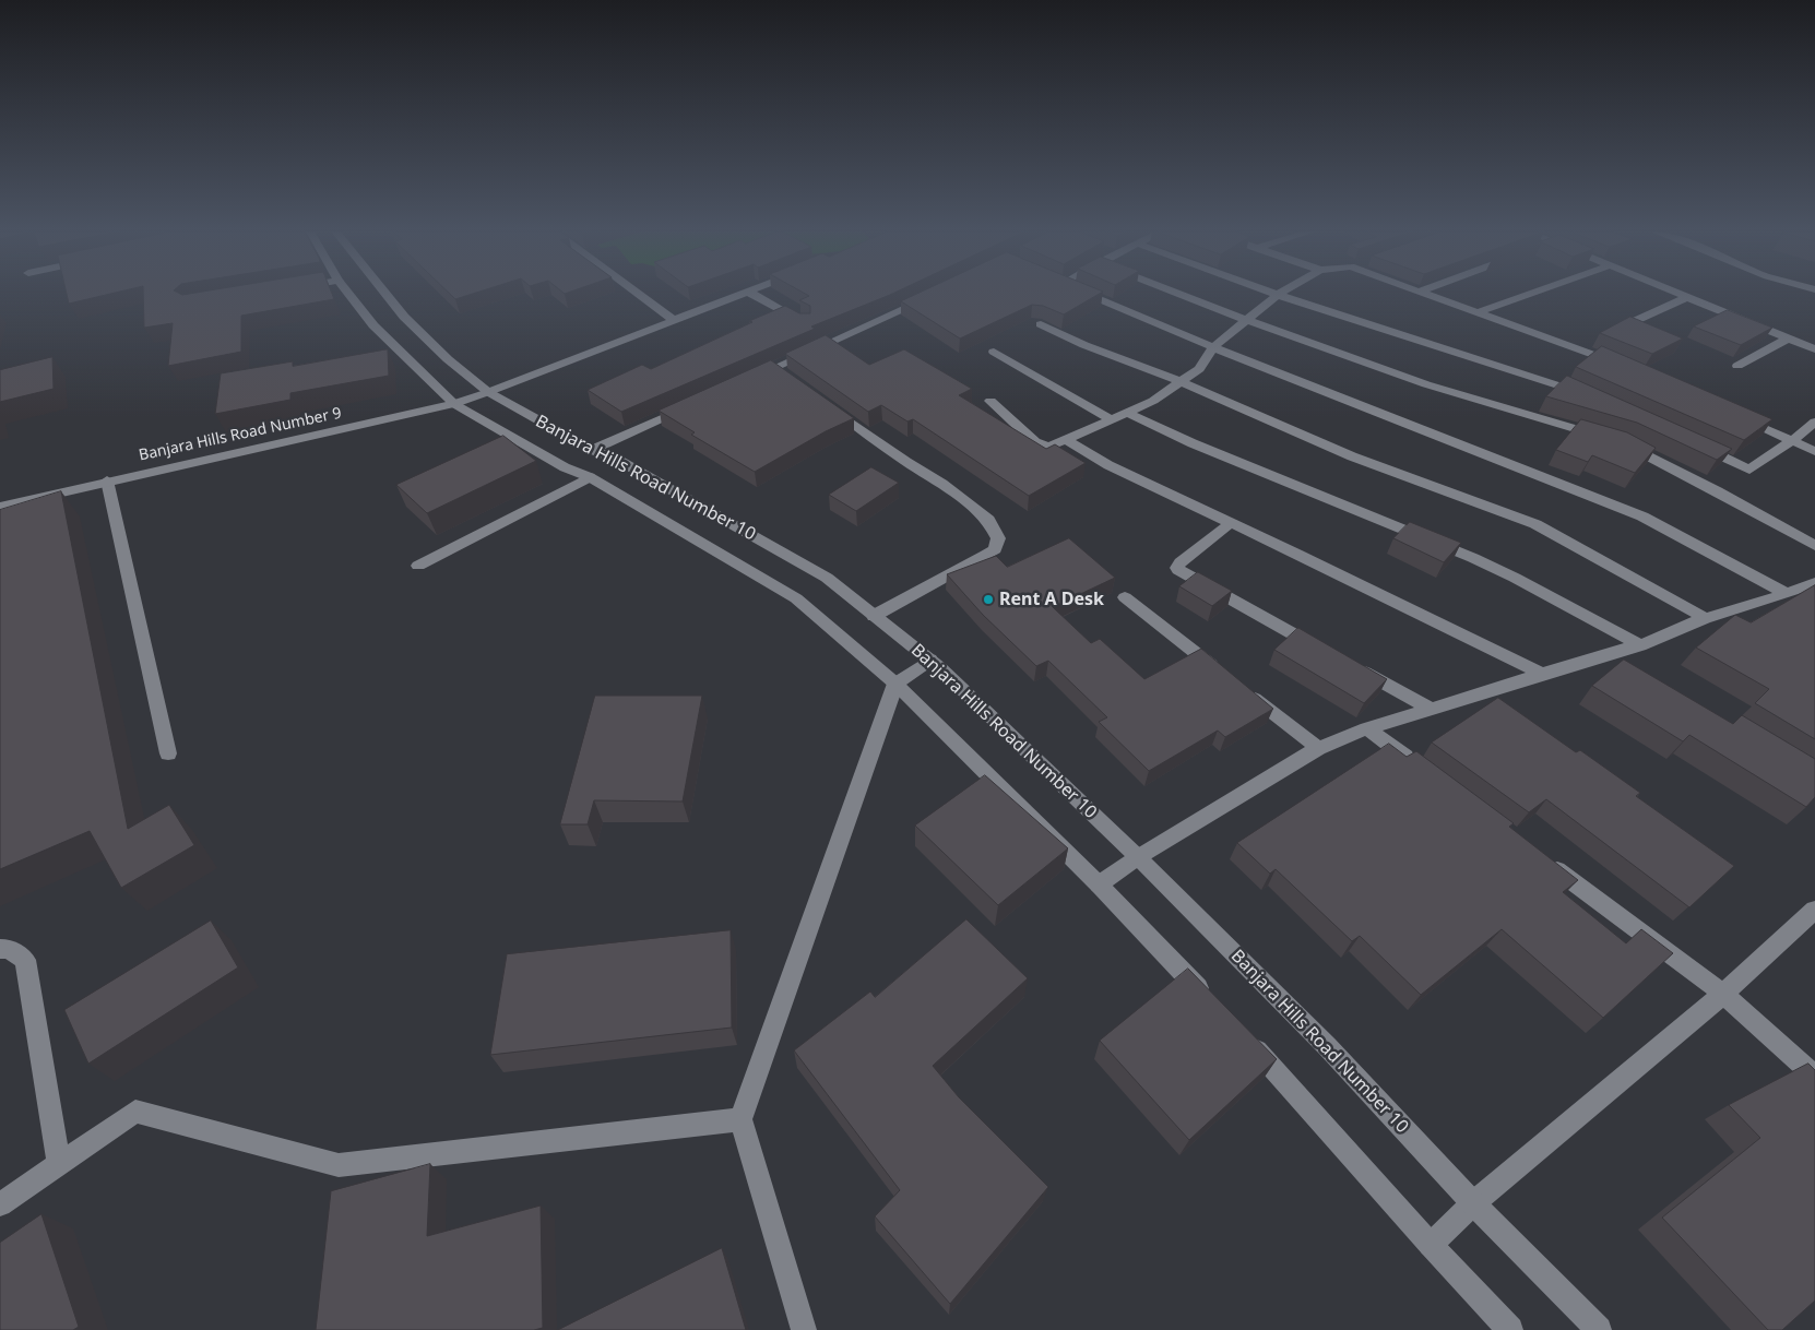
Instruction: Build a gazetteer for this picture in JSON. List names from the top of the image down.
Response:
{
  "streets": {
    "street": ["Banjara Hills Road Number 9", "Banjara Hills Road Number 10"]
  },
  "crossings": [
    ["Banjara Hills Road Number 9", "Banjara Hills Road Number 10"]
  ],
  "places": ["Rent A Desk"]
}
